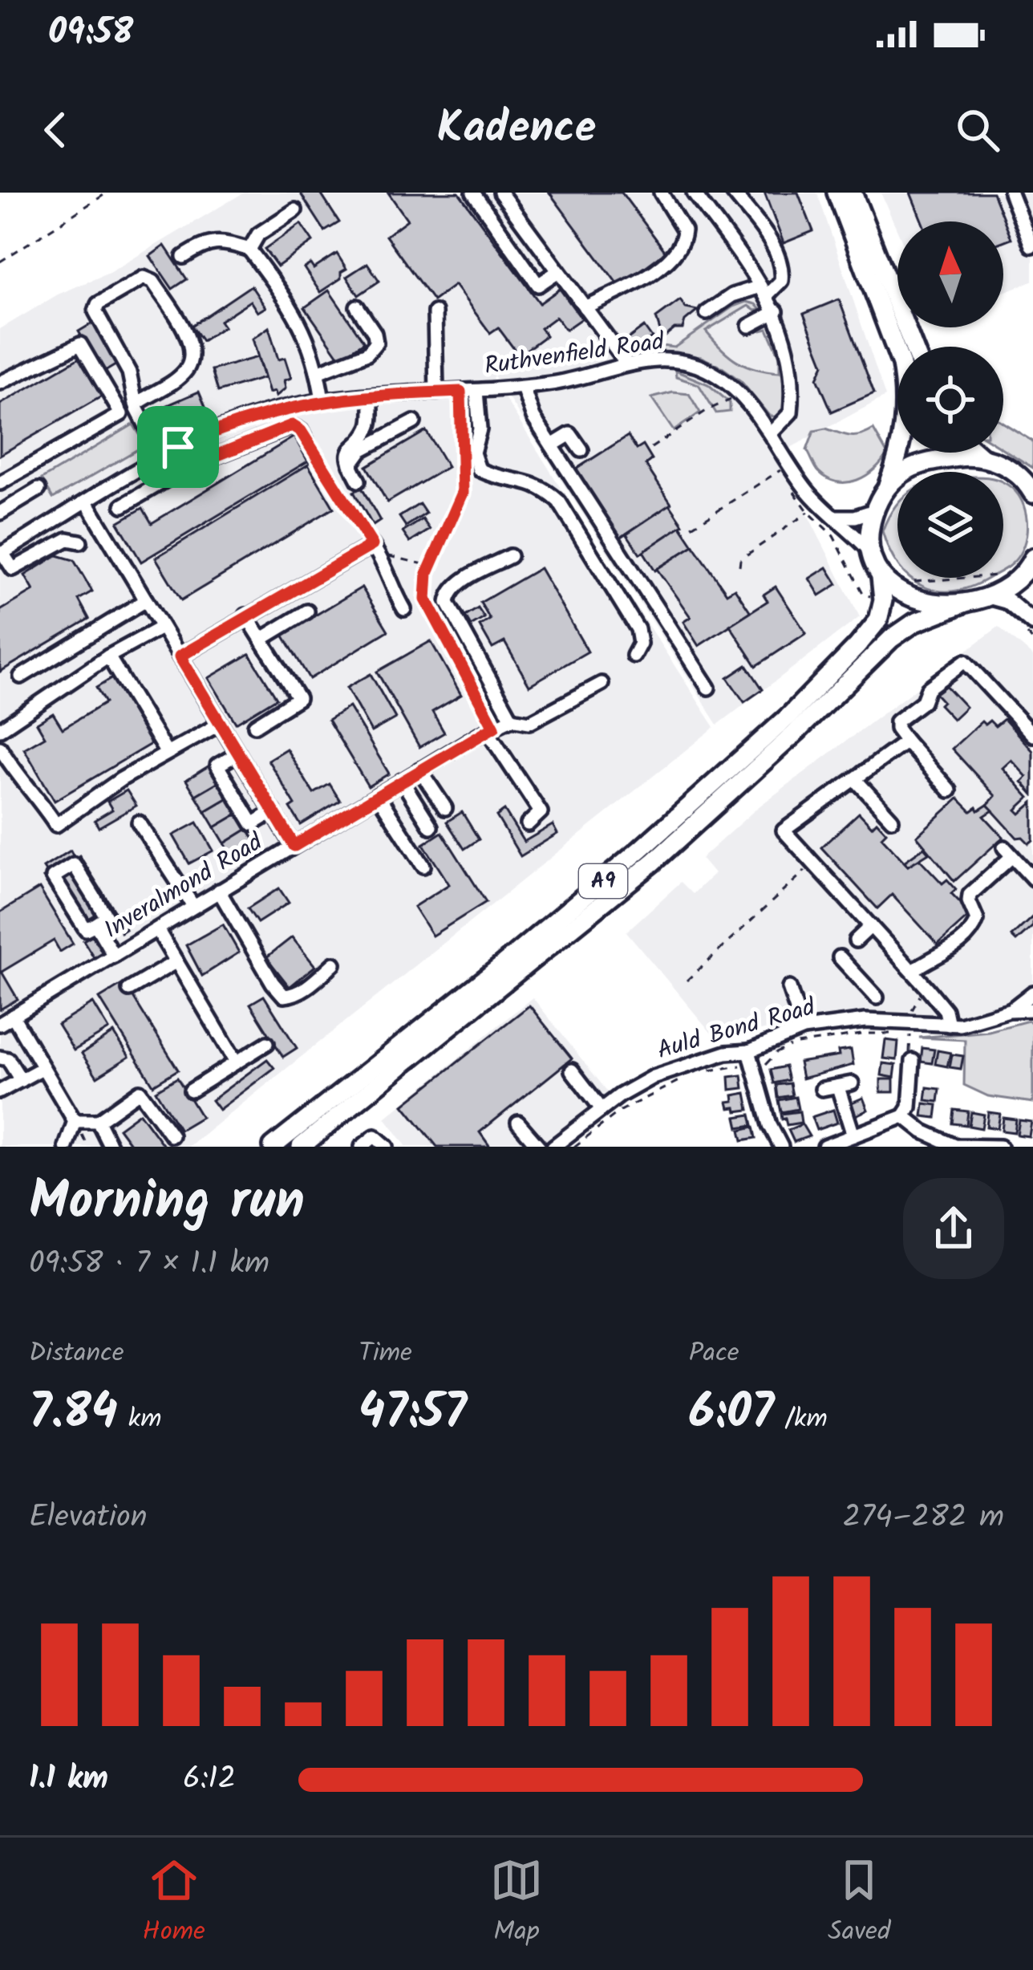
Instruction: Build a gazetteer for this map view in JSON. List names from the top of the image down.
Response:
{
  "streets": {
    "highway": ["A9"],
    "street": ["Ruthvenfield Road", "Inveralmond Road", "Auld Bond Road"]
  },
  "crossings": [
    ["Ruthvenfield Road", "Inveralmond Road"]
  ],
  "north": "top",
  "page": {
    "status": "09:58",
    "header": "Kadence",
    "heading": ["Morning run", "09:58 · 7 × 1.1 km"],
    "stats": [
      ["Distance", "7.84 km"],
      ["Time", "47:57"],
      ["Pace", "6:07 /km"]
    ],
    "chart": ["Elevation", "274–282 m"],
    "list": [
      {
        "name": "1.1 km",
        "note": "6:12"
      }
    ],
    "tabs": ["Home", "Map", "Saved"]
  }
}
